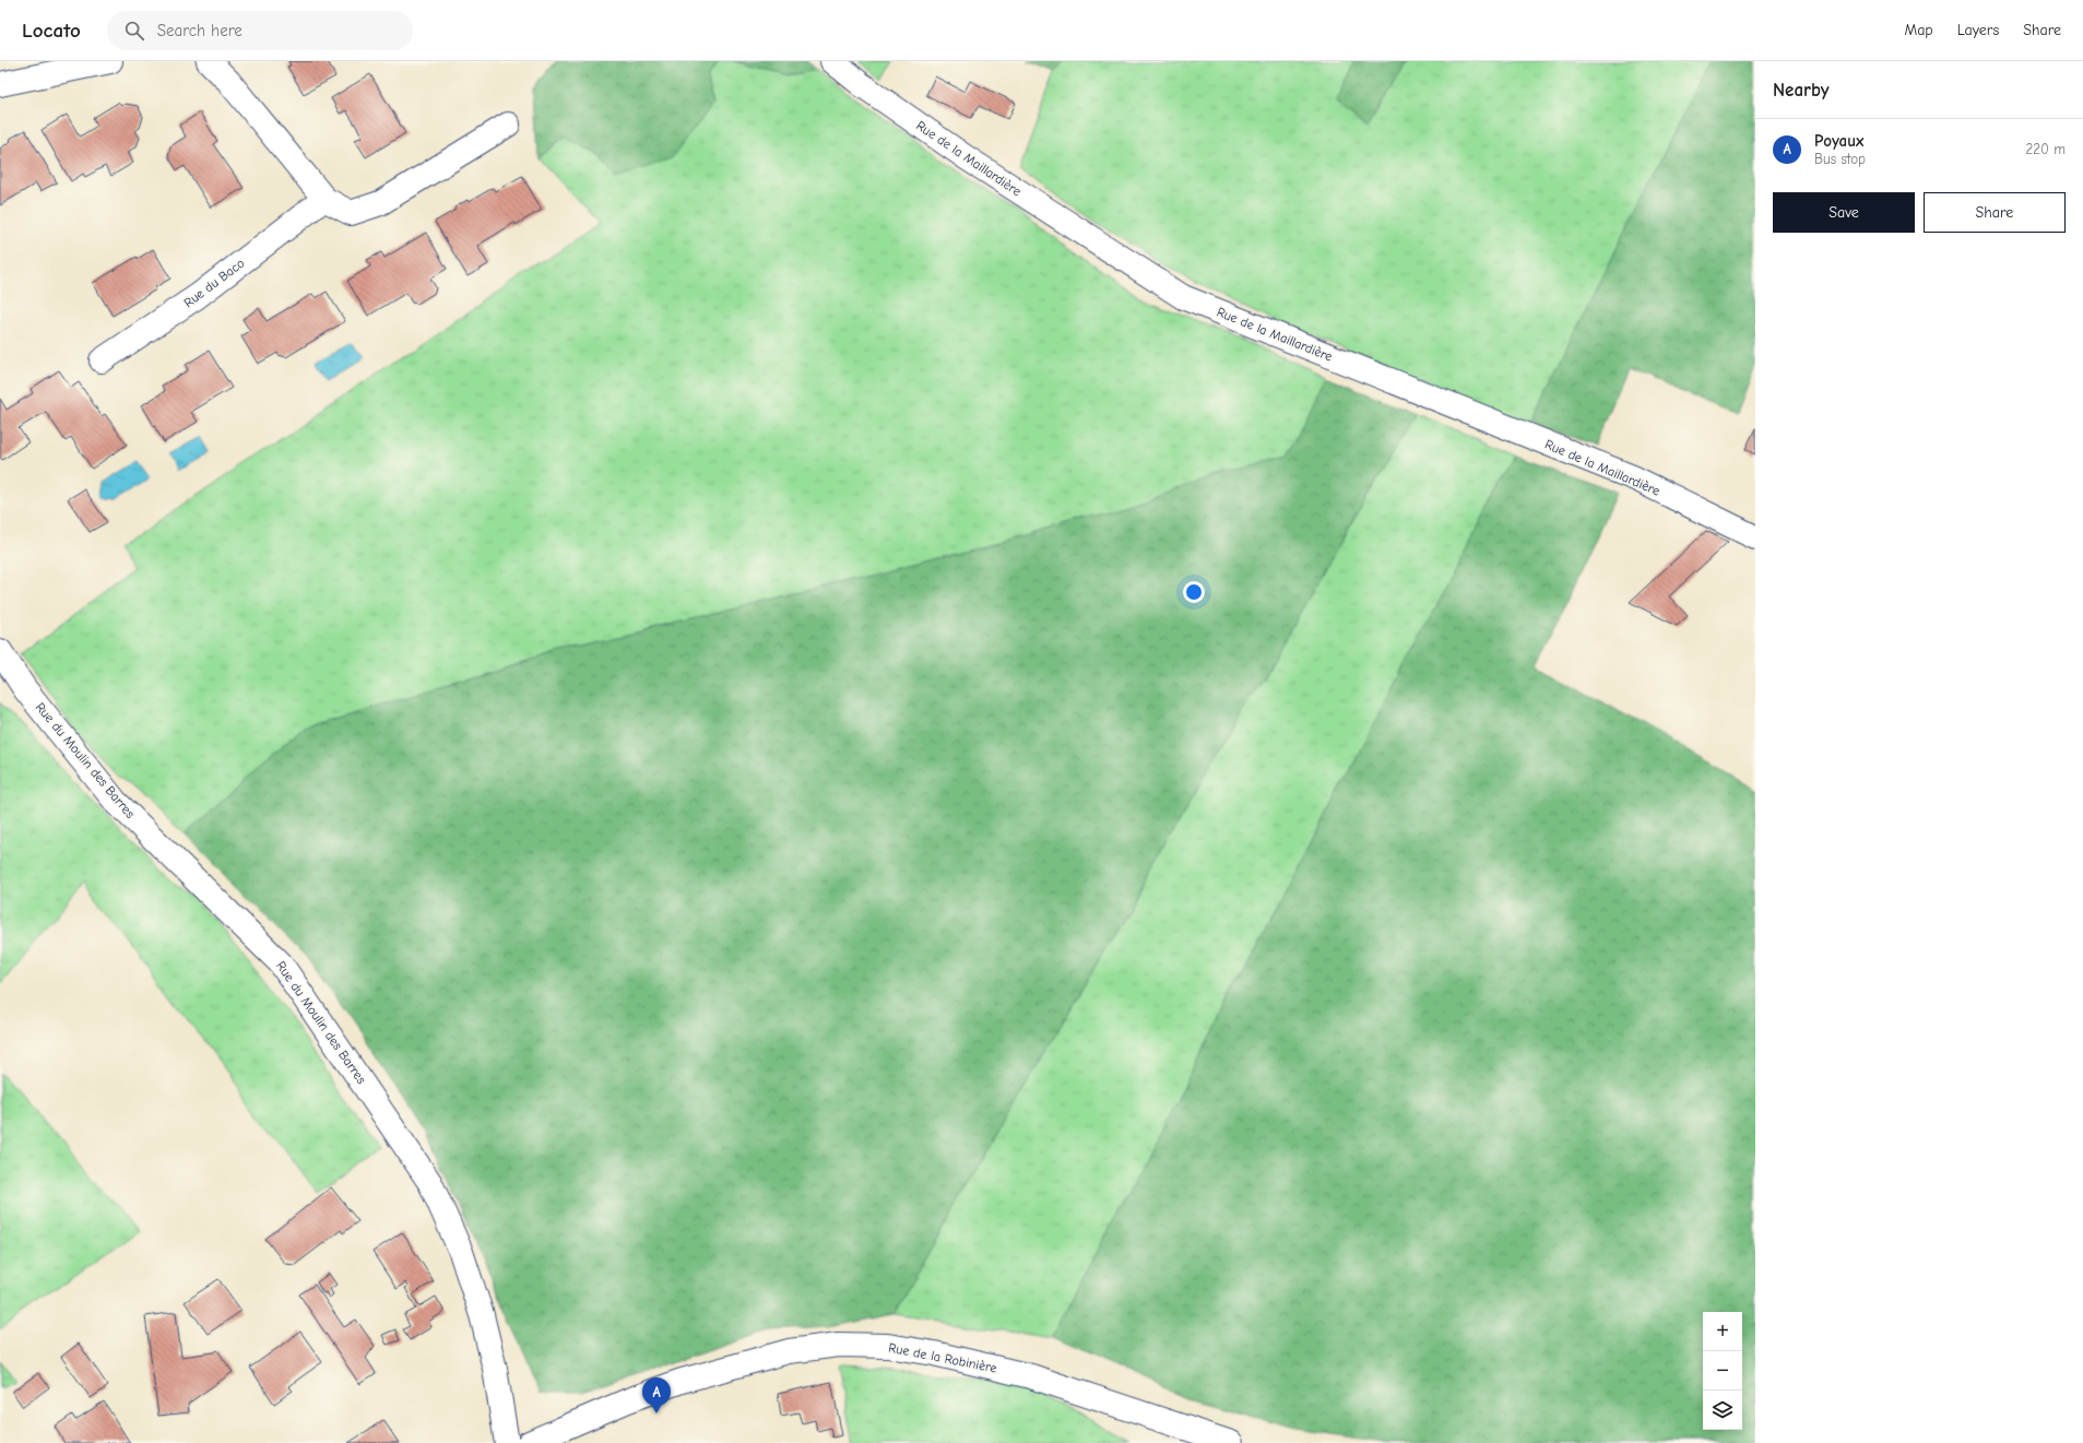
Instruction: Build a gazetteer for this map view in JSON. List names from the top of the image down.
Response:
{
  "streets": {
    "street": [
      "Rue de la Maillardière",
      "Rue du Baco",
      "Rue du Moulin des Barres",
      "Rue de la Robinière"
    ]
  },
  "page": {
    "header": "Locato",
    "search": "Search here",
    "nav": ["Map", "Layers", "Share"],
    "heading": "Nearby",
    "list": [
      {
        "mark": "A",
        "name": "Poyaux",
        "note": "Bus stop",
        "value": "220 m"
      }
    ],
    "buttons": ["Save", "Share"],
    "map_buttons": ["+", "−"],
    "pins": "A"
  }
}
